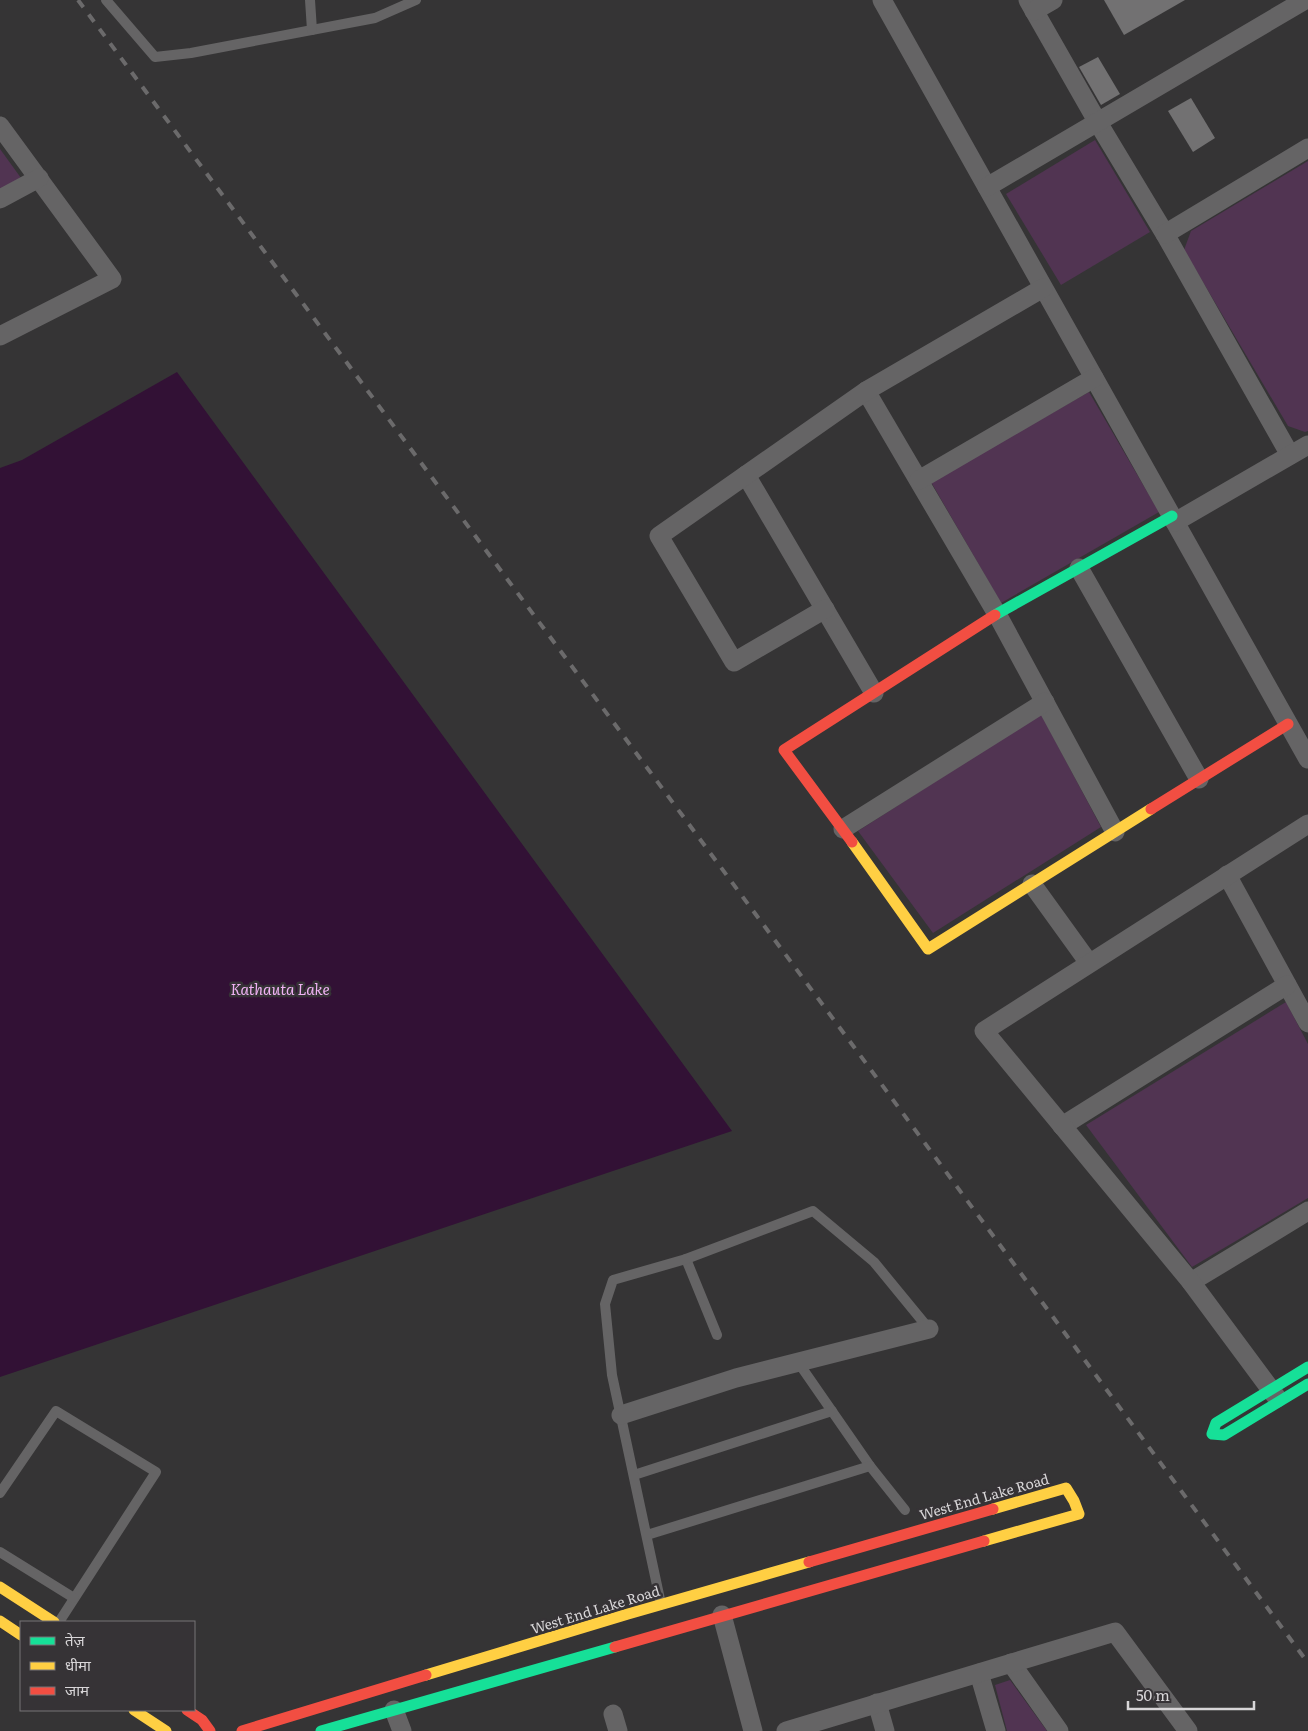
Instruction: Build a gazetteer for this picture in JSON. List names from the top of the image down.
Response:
{
  "streets": {
    "street": ["West End Lake Road"]
  },
  "water": ["Kathauta Lake"],
  "legend": ["तेज़", "धीमा", "जाम"],
  "scale_bar": "50 m"
}
